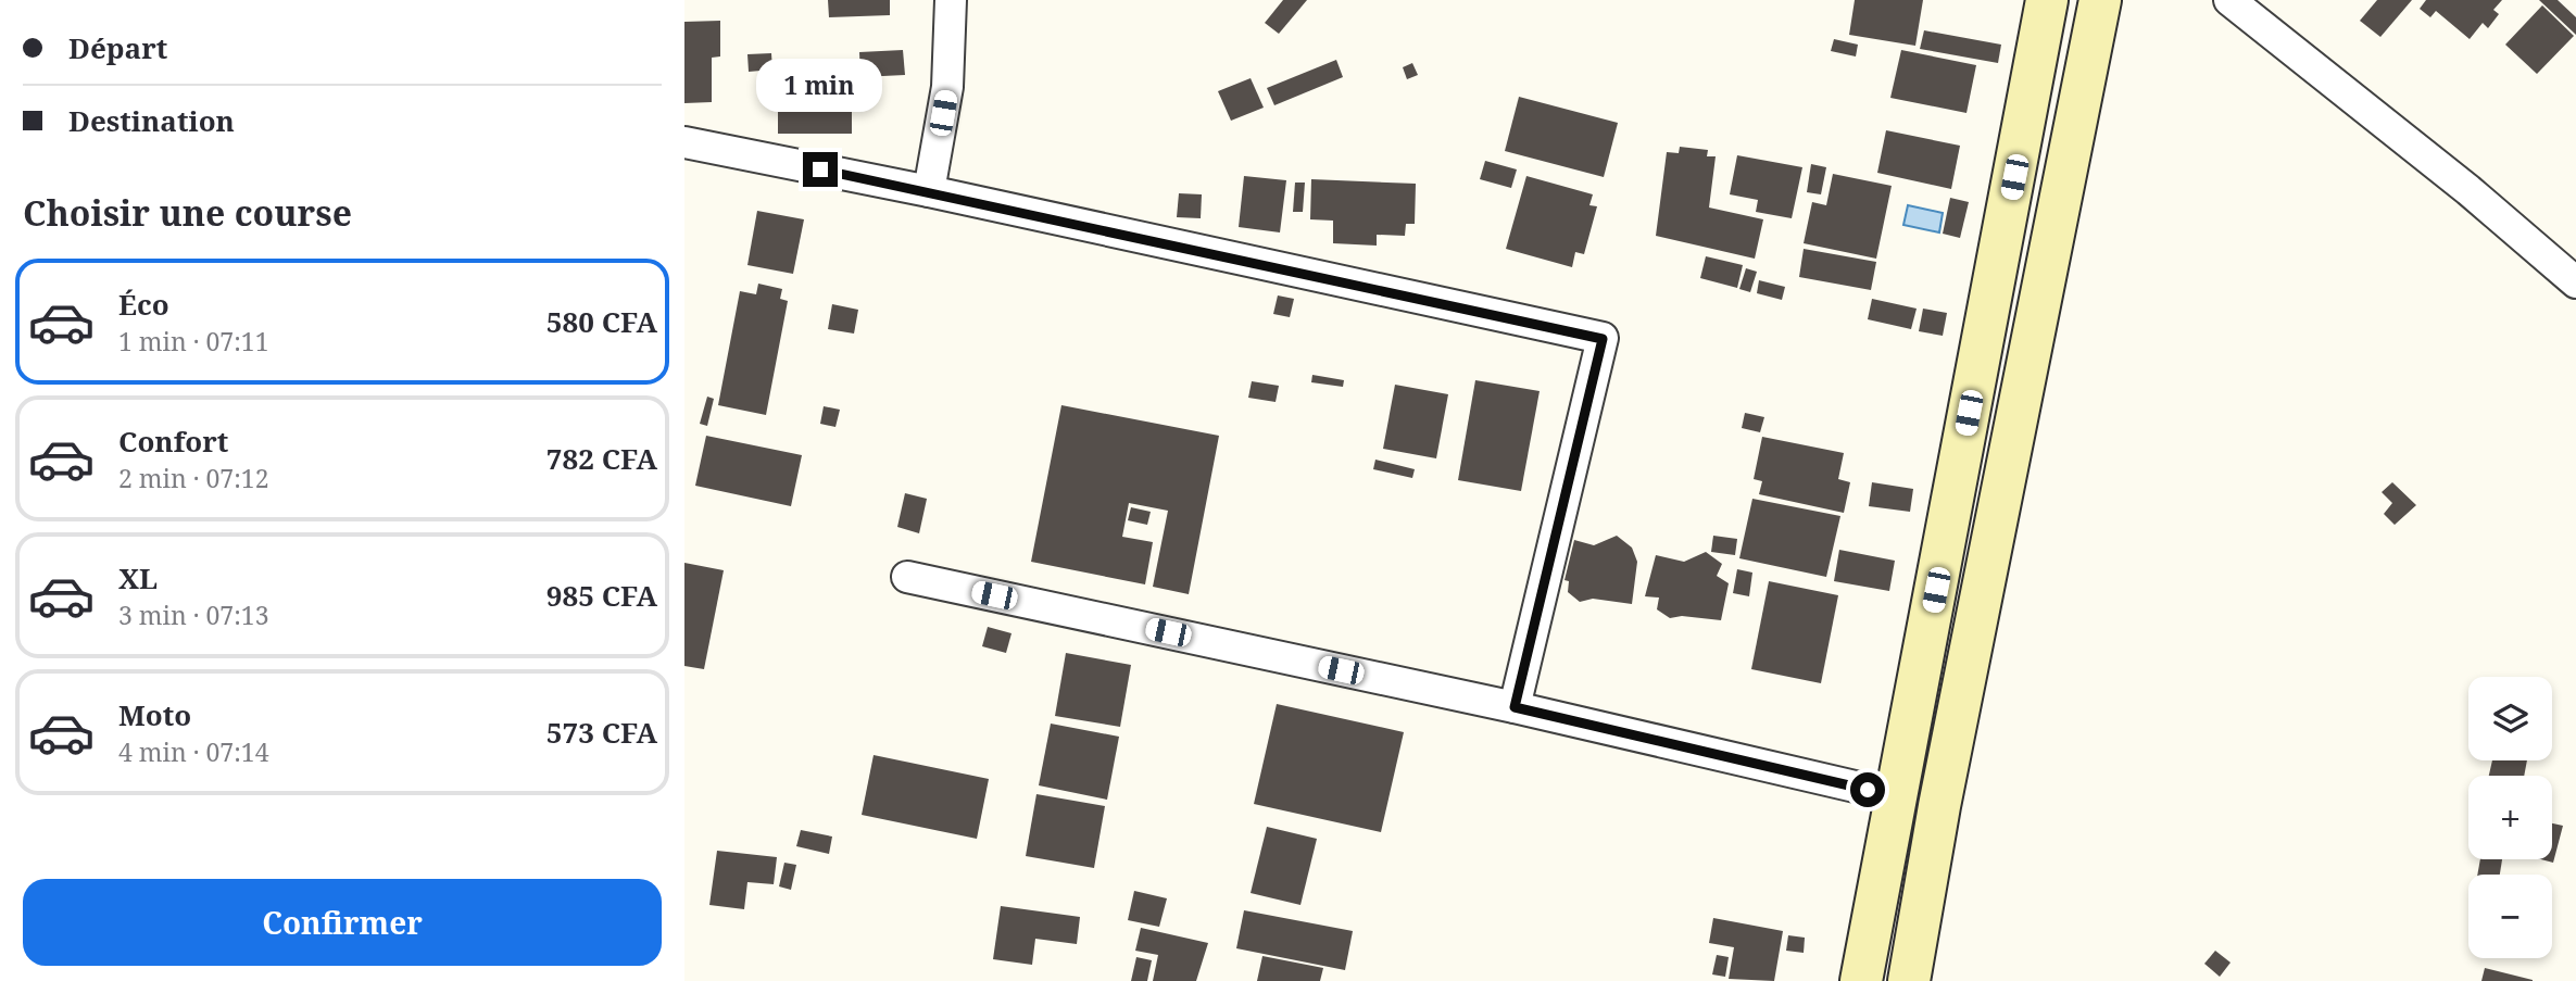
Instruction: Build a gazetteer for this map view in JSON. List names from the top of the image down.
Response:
{
  "page": {
    "banner": ["Départ", "Destination"],
    "bubble": "1 min",
    "heading": "Choisir une course",
    "list": [
      {
        "name": "Éco",
        "note": "1 min · 07:11",
        "value": "580 CFA"
      },
      {
        "name": "Confort",
        "note": "2 min · 07:12",
        "value": "782 CFA"
      },
      {
        "name": "XL",
        "note": "3 min · 07:13",
        "value": "985 CFA"
      },
      {
        "name": "Moto",
        "note": "4 min · 07:14",
        "value": "573 CFA"
      }
    ],
    "map_buttons": ["+", "−"],
    "buttons": "Confirmer"
  }
}
